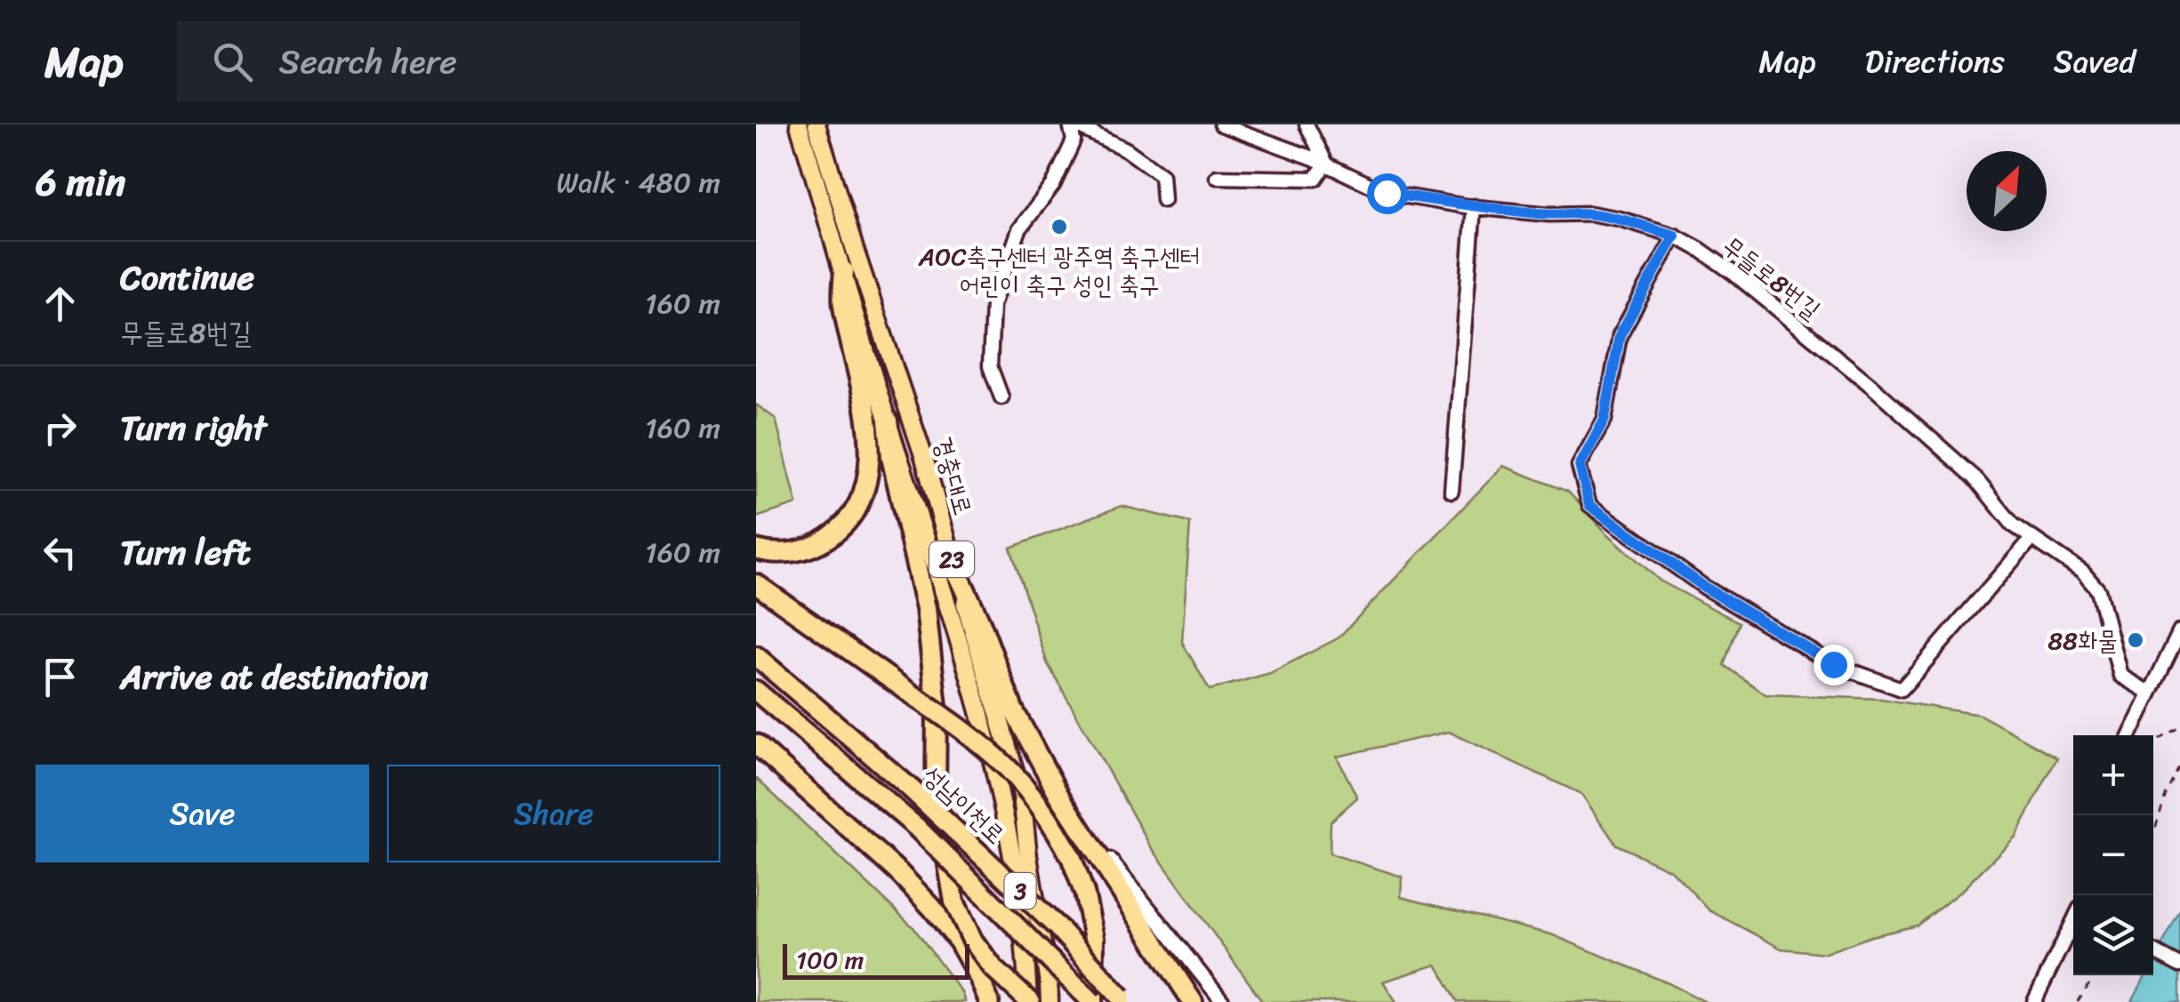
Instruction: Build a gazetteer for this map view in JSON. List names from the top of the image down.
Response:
{
  "streets": {
    "highway": ["성남이천로", "3"],
    "main road": ["경충대로", "23"],
    "street": ["무들로8번길"]
  },
  "places": ["AOC축구센터 광주역 축구센터 어린이 축구 성인 축구", "88화물"],
  "scale_bar": "100 m",
  "north": "top right",
  "page": {
    "header": "Map",
    "search": "Search here",
    "nav": ["Map", "Directions", "Saved"],
    "heading": ["6 min", "Walk · 480 m"],
    "list": [
      ["Continue", "무들로8번길", "160 m"],
      ["Turn right", "160 m"],
      ["Turn left", "160 m"],
      "Arrive at destination"
    ],
    "map_buttons": ["+", "−"],
    "buttons": ["Save", "Share"],
    "scale": "100 m"
  }
}
